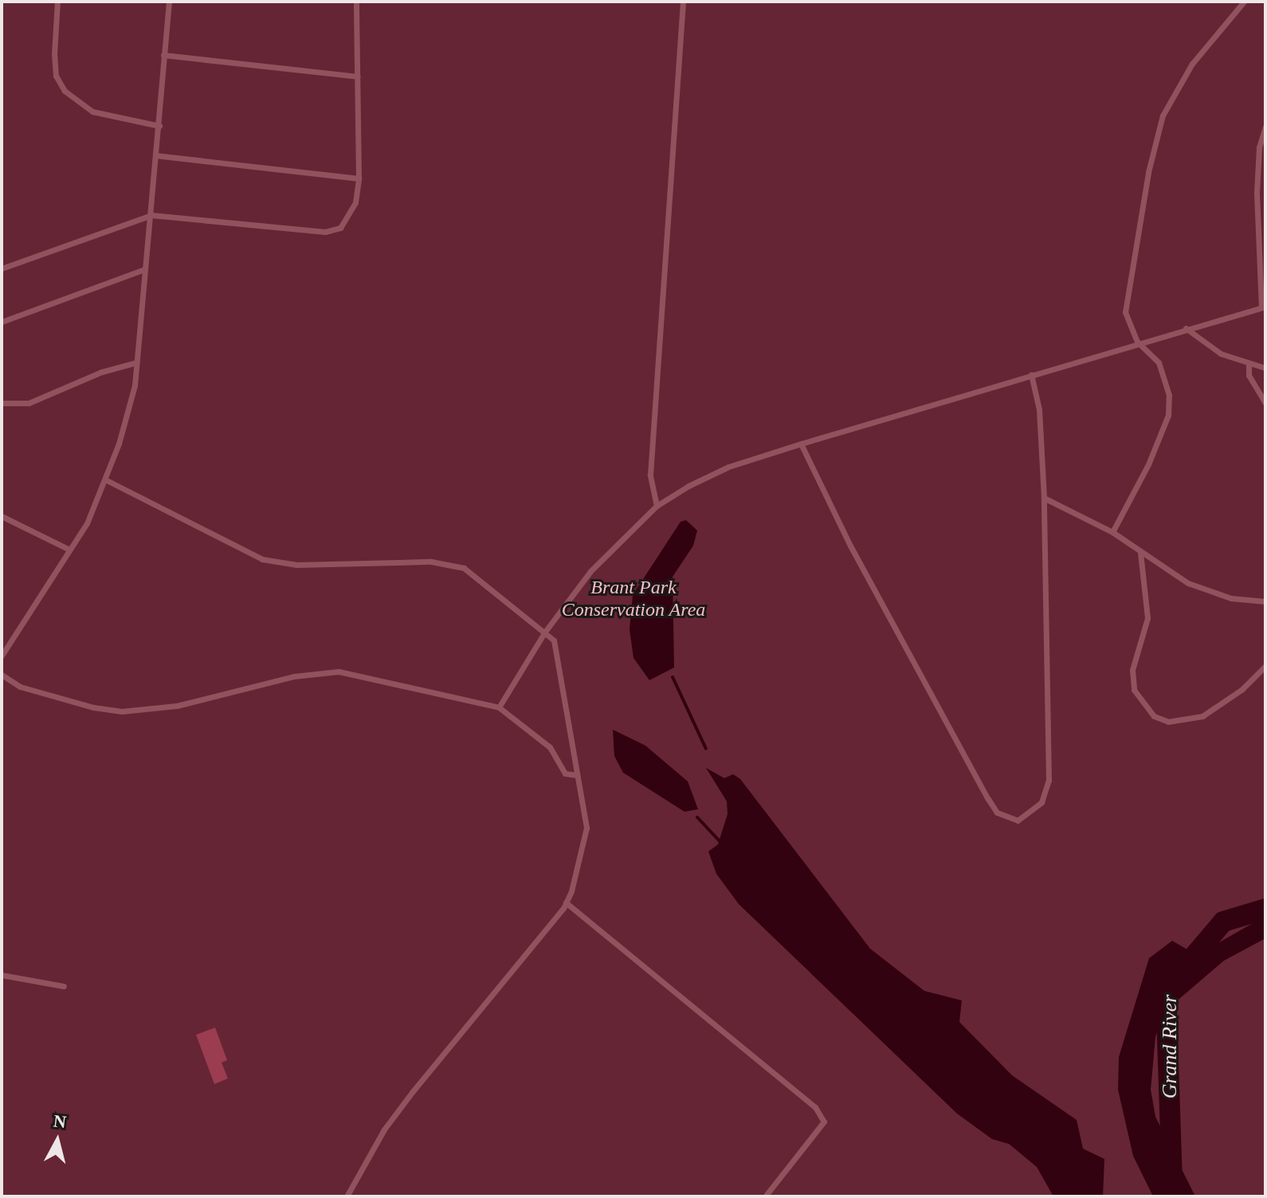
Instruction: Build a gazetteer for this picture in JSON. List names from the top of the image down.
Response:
{
  "water": ["Grand River"],
  "parks": ["Brant Park Conservation Area"],
  "north": "top"
}
